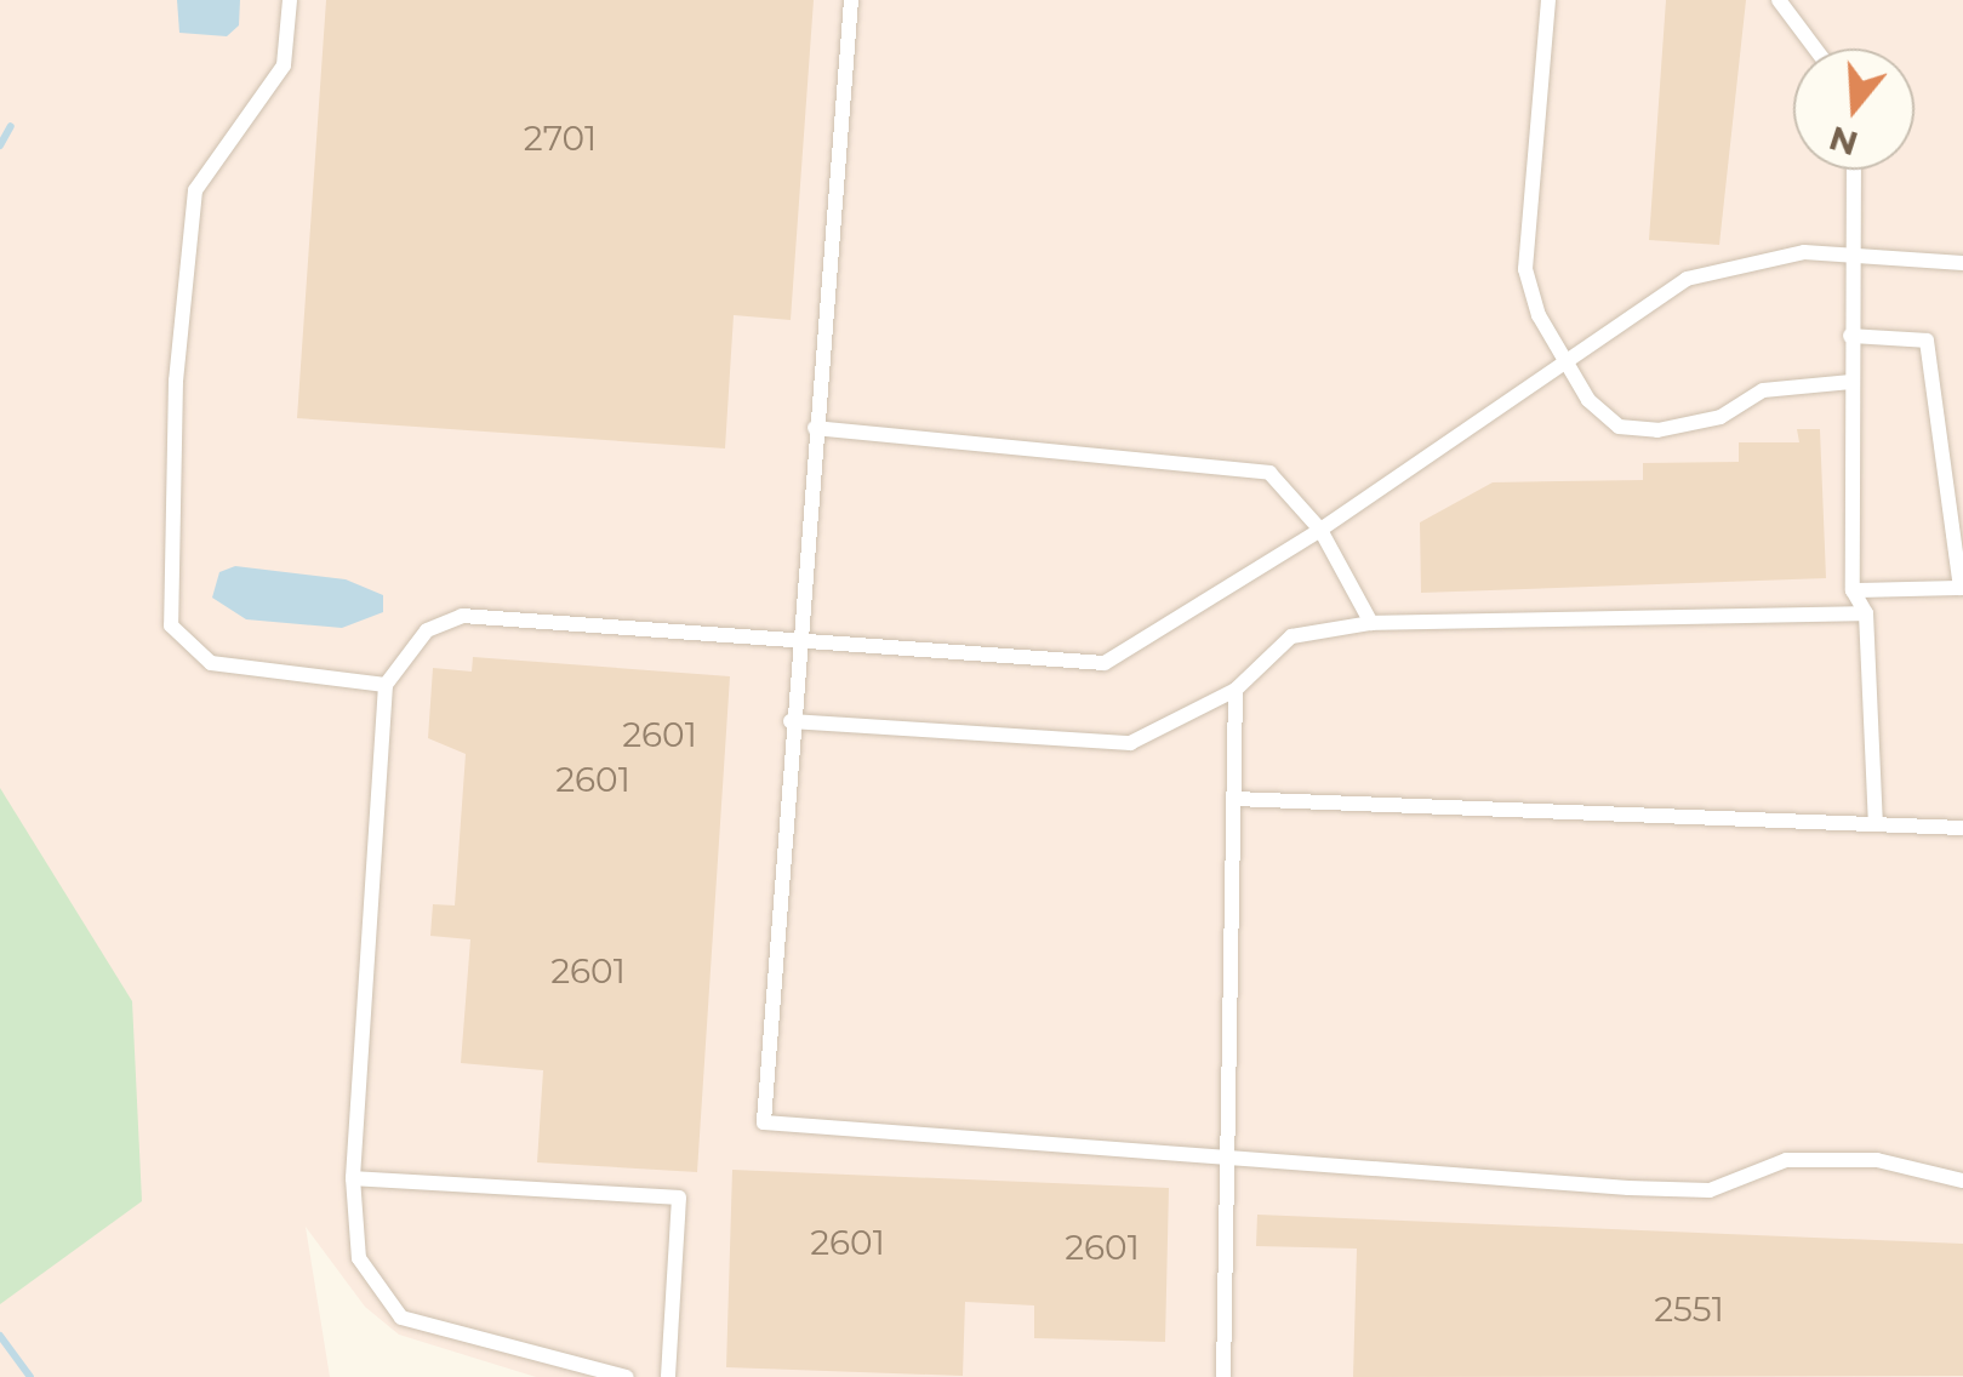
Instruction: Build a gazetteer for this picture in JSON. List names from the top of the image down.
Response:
{
  "house_numbers": [
    "2701",
    "2601",
    "2601",
    "2601",
    "2601",
    "2601",
    "2551"
  ],
  "north": "bottom"
}
